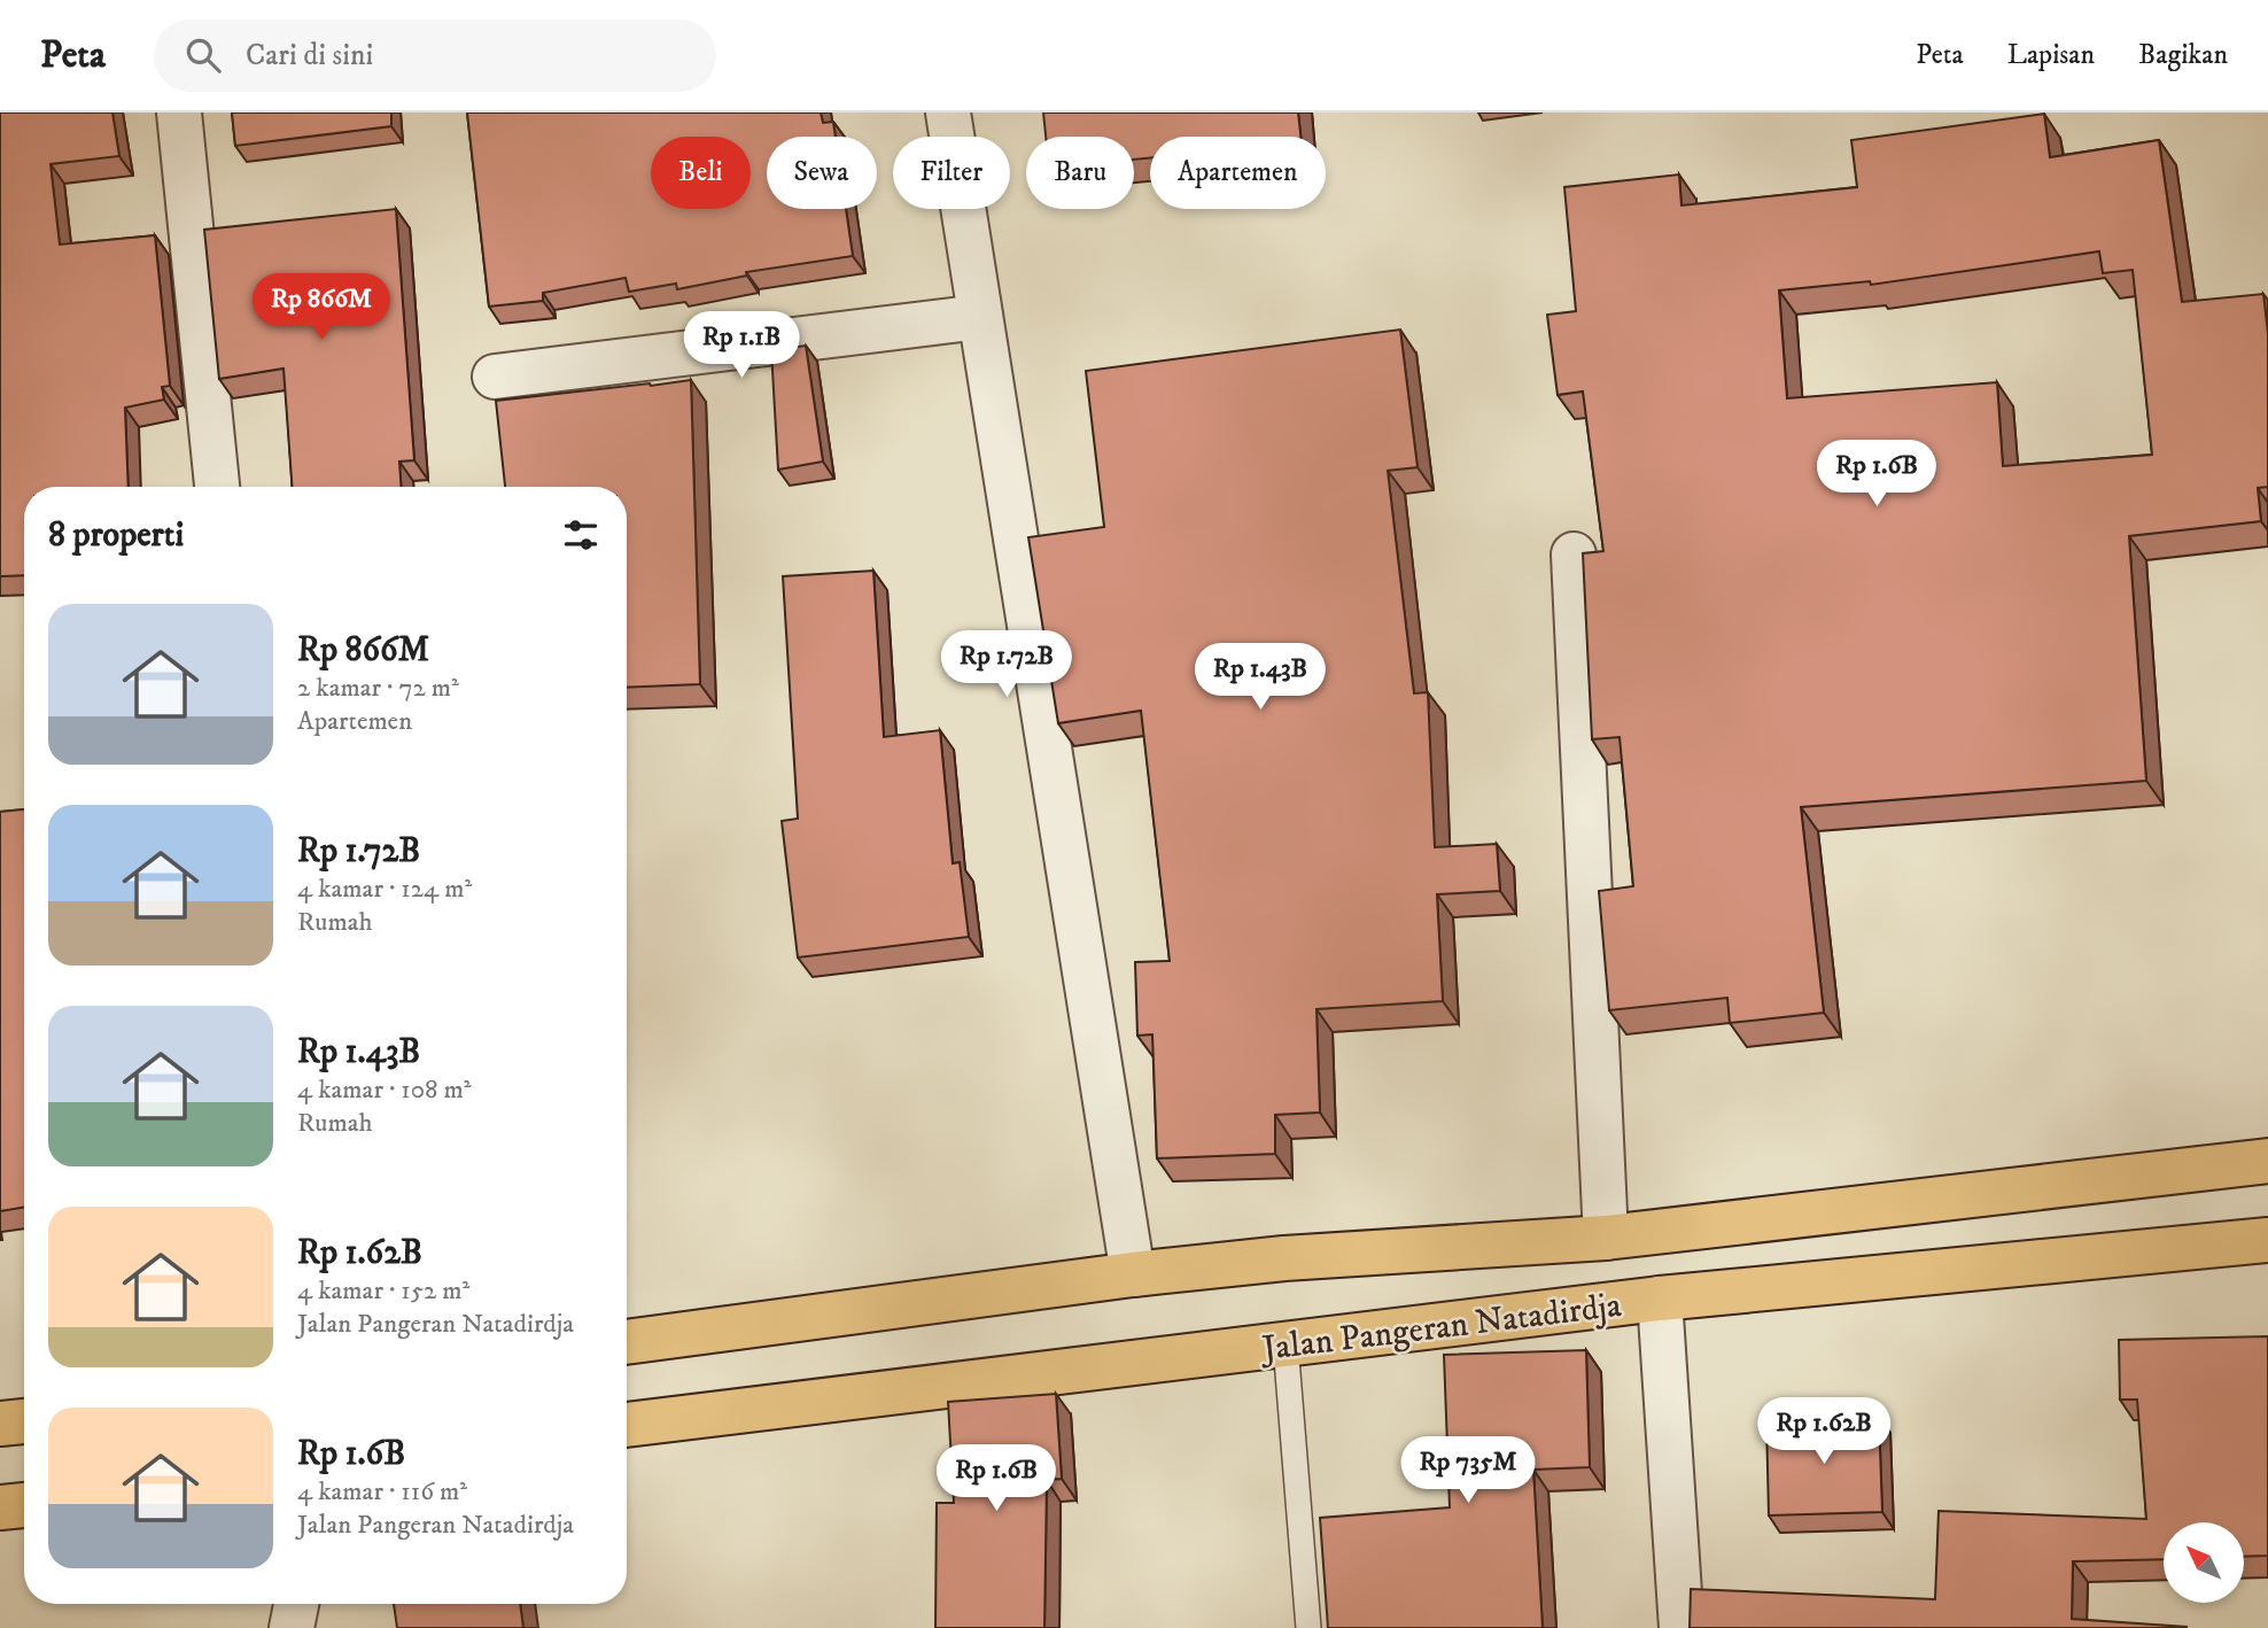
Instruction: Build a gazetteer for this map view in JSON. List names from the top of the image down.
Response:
{
  "streets": {
    "main road": ["Jalan Pangeran Natadirdja"]
  },
  "north": "top left",
  "page": {
    "header": "Peta",
    "search": "Cari di sini",
    "nav": ["Peta", "Lapisan", "Bagikan"],
    "chip": [
      "Beli",
      "Sewa",
      "Filter",
      "Baru",
      "Apartemen"
    ],
    "price": [
      "Rp 866M",
      "Rp 1.1B",
      "Rp 1.6B",
      "Rp 1.72B",
      "Rp 1.43B",
      "Rp 1.62B",
      "Rp 735M",
      "Rp 1.6B"
    ],
    "heading": "8 properti",
    "list": [
      {
        "name": "Rp 866M",
        "note": "2 kamar · 72 m² · Apartemen"
      },
      {
        "name": "Rp 1.72B",
        "note": "4 kamar · 124 m² · Rumah"
      },
      {
        "name": "Rp 1.43B",
        "note": "4 kamar · 108 m² · Rumah"
      },
      {
        "name": "Rp 1.62B",
        "note": "4 kamar · 152 m² · Jalan Pangeran Natadirdja"
      },
      {
        "name": "Rp 1.6B",
        "note": "4 kamar · 116 m² · Jalan Pangeran Natadirdja"
      }
    ]
  }
}
